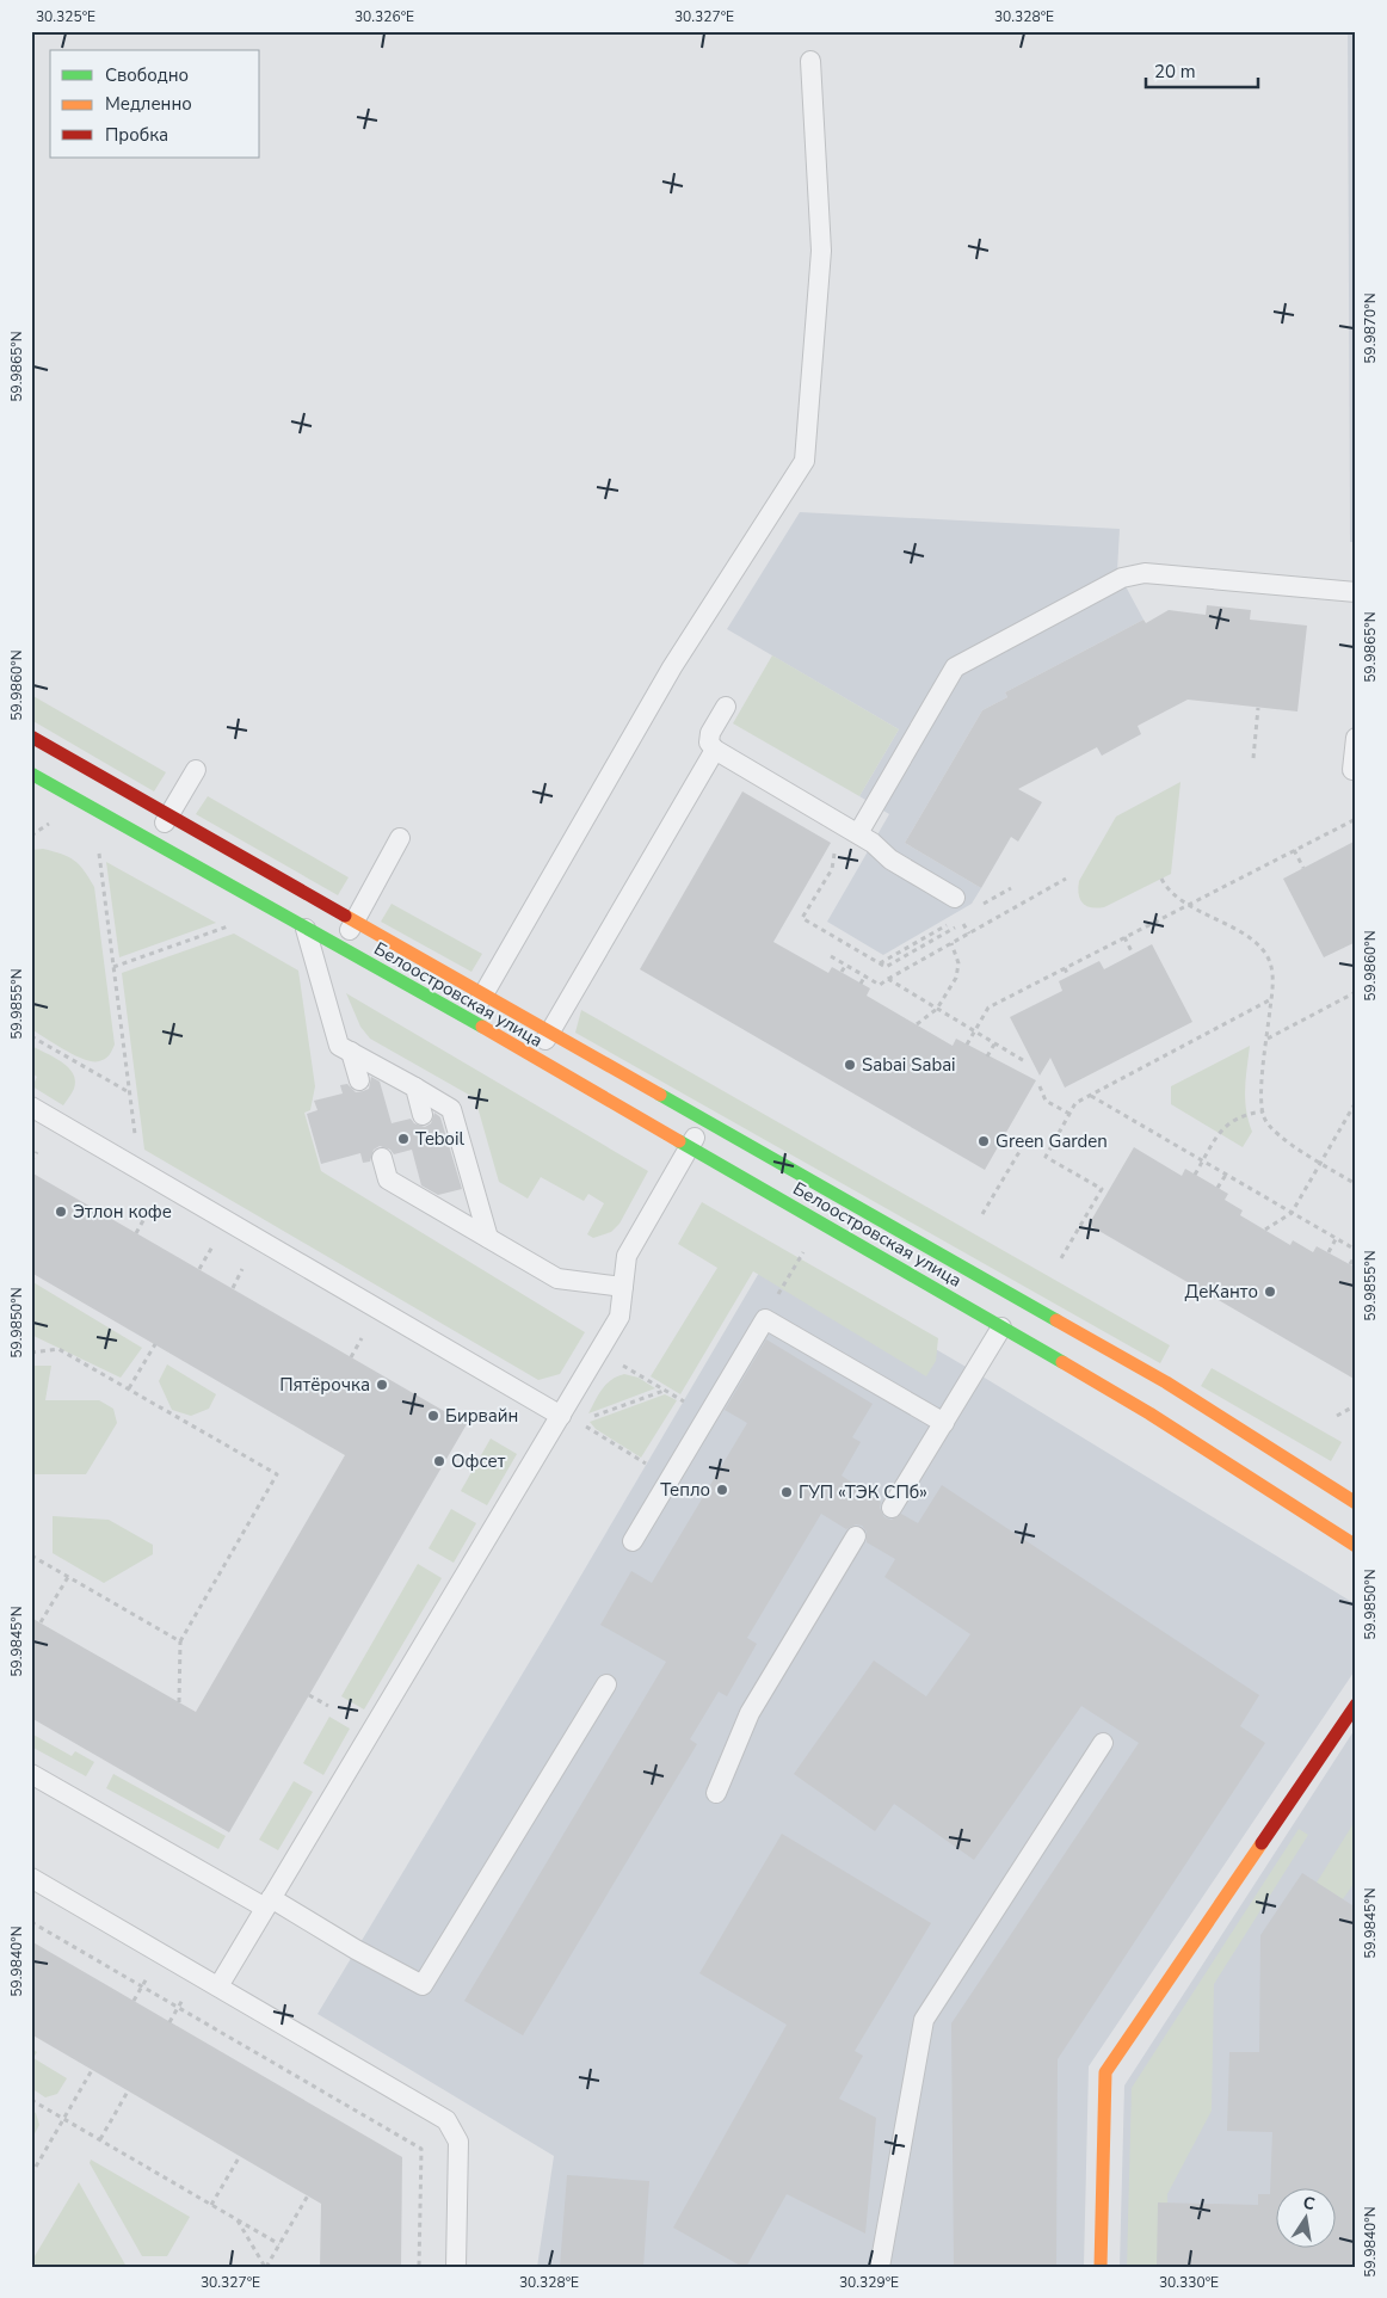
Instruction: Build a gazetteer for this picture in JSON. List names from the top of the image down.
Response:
{
  "streets": {
    "street": ["Белоостровская улица"]
  },
  "places": [
    "Sabai Sabai",
    "Teboil",
    "Green Garden",
    "Этлон кофе",
    "ДеКанто",
    "Пятёрочка",
    "Бирвайн",
    "Офсет",
    "Тепло",
    "ГУП «ТЭК СПб»"
  ],
  "legend": ["Свободно", "Медленно", "Пробка"],
  "scale_bar": "20 m",
  "north": "top",
  "coordinates": [
    "30.325°E",
    "30.326°E",
    "30.327°E",
    "30.328°E",
    "59.9870°N",
    "59.9865°N",
    "59.9860°N",
    "59.9855°N",
    "59.9850°N",
    "59.9845°N",
    "59.9840°N",
    "30.329°E",
    "30.330°E"
  ]
}
